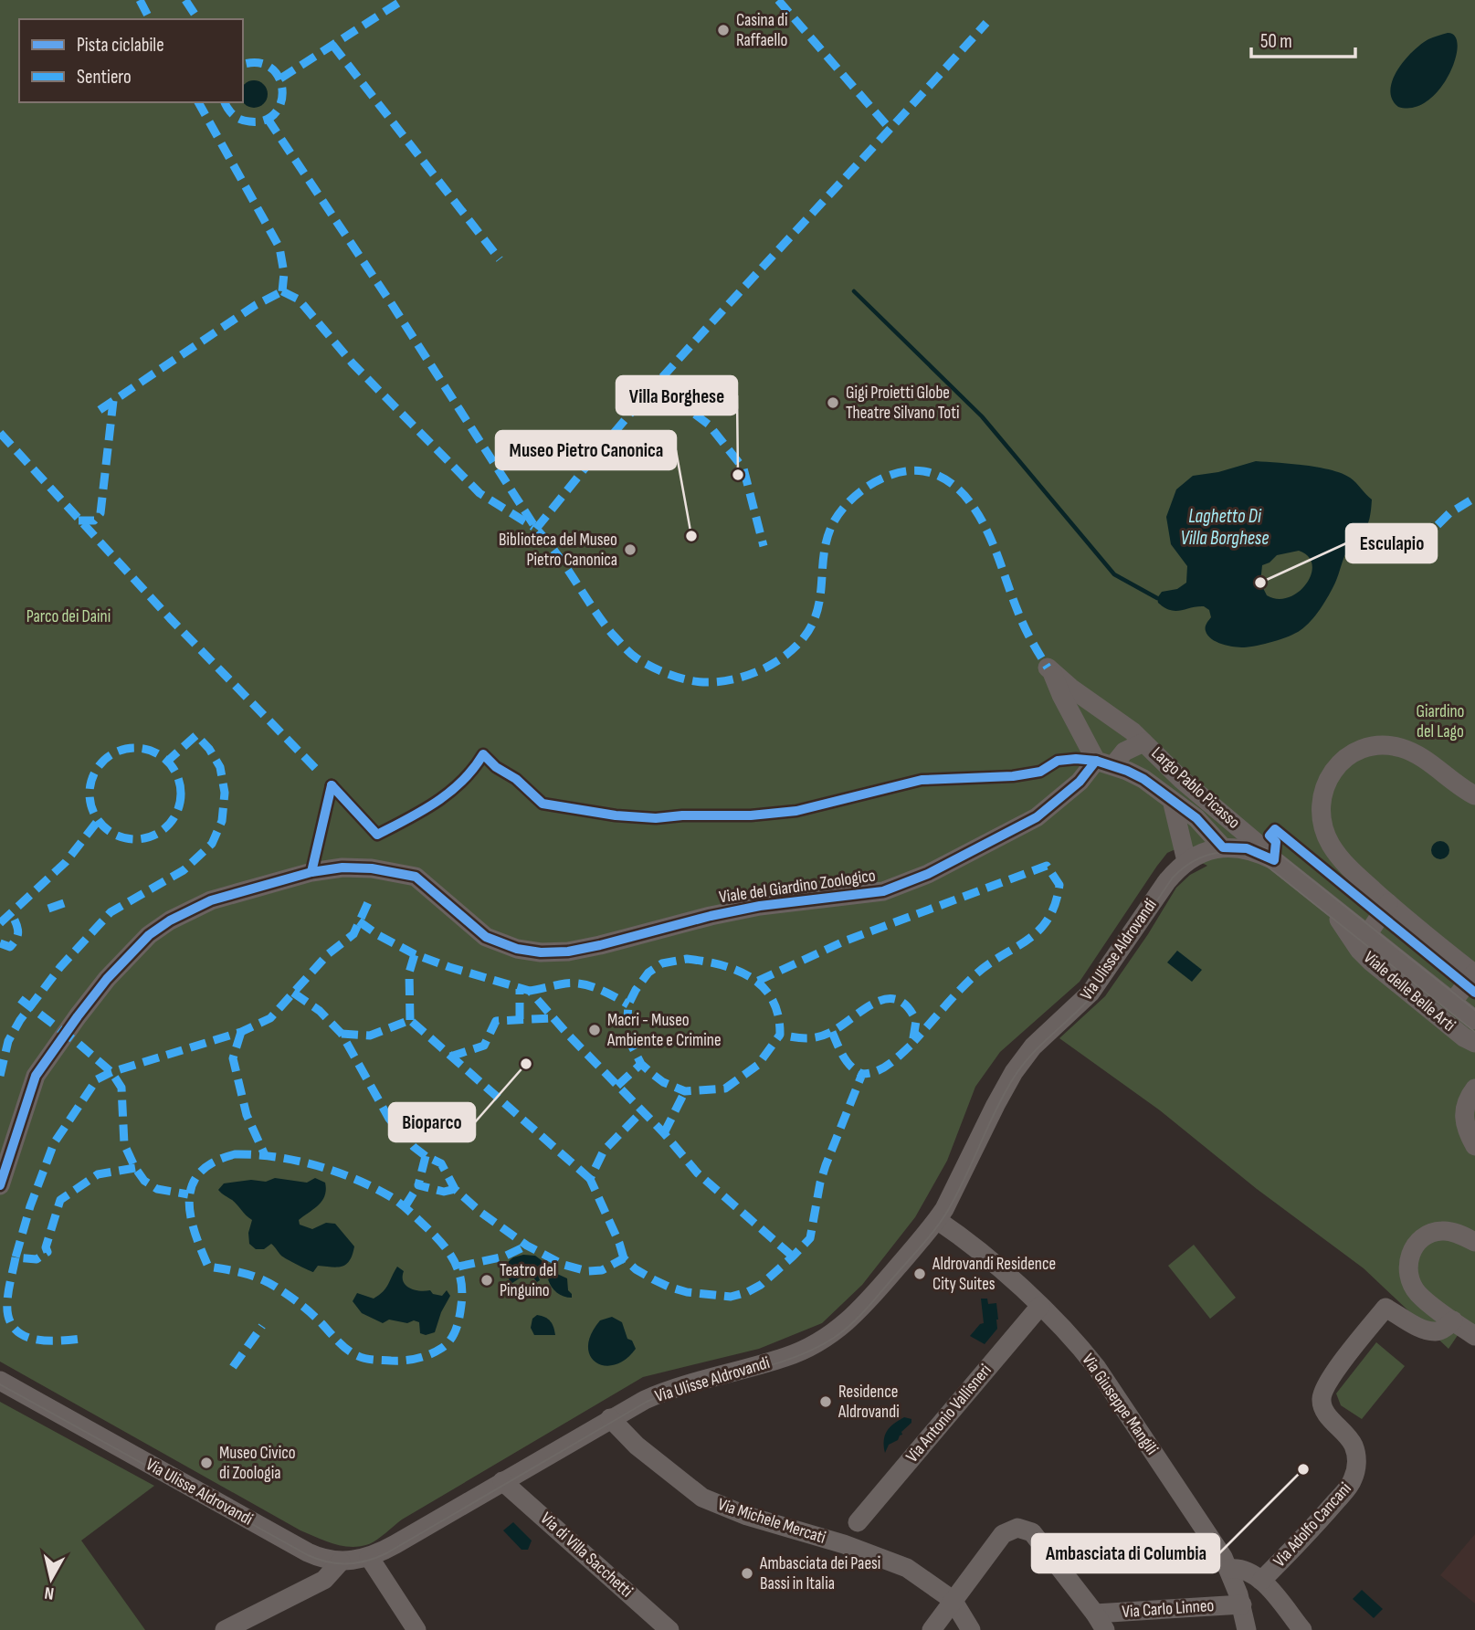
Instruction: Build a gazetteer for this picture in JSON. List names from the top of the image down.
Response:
{
  "streets": {
    "street": [
      "Largo Pablo Picasso",
      "Viale del Giardino Zoologico",
      "Via Ulisse Aldrovandi",
      "Viale delle Belle Arti",
      "Via Giuseppe Mangili",
      "Via Antonio Vallisneri",
      "Via Michele Mercati",
      "Via Adolfo Cancani",
      "Via di Villa Sacchetti",
      "Via Carlo Linneo"
    ]
  },
  "crossings": [
    ["Largo Pablo Picasso", "Viale del Giardino Zoologico"],
    ["Largo Pablo Picasso", "Via Ulisse Aldrovandi"],
    ["Largo Pablo Picasso", "Viale delle Belle Arti"],
    ["Via Ulisse Aldrovandi", "Viale delle Belle Arti"],
    ["Via Ulisse Aldrovandi", "Via Giuseppe Mangili"],
    ["Via Ulisse Aldrovandi", "Via Michele Mercati"],
    ["Via Ulisse Aldrovandi", "Via di Villa Sacchetti"],
    ["Via Giuseppe Mangili", "Via Antonio Vallisneri"],
    ["Via Giuseppe Mangili", "Via Carlo Linneo"],
    ["Via Michele Mercati", "Via Carlo Linneo"]
  ],
  "water": ["Laghetto Di Villa Borghese"],
  "parks": ["Parco dei Daini", "Giardino del Lago"],
  "places": [
    "Casina di Raffaello",
    "Gigi Proietti Globe Theatre Silvano Toti",
    "Villa Borghese",
    "Museo Pietro Canonica",
    "Biblioteca del Museo Pietro Canonica",
    "Esculapio",
    "Macri - Museo Ambiente e Crimine",
    "Bioparco",
    "Aldrovandi Residence City Suites",
    "Teatro del Pinguino",
    "Residence Aldrovandi",
    "Museo Civico di Zoologia",
    "Ambasciata di Columbia",
    "Ambasciata dei Paesi Bassi in Italia"
  ],
  "legend": ["Pista ciclabile", "Sentiero"],
  "scale_bar": "50 m",
  "north": "bottom"
}
